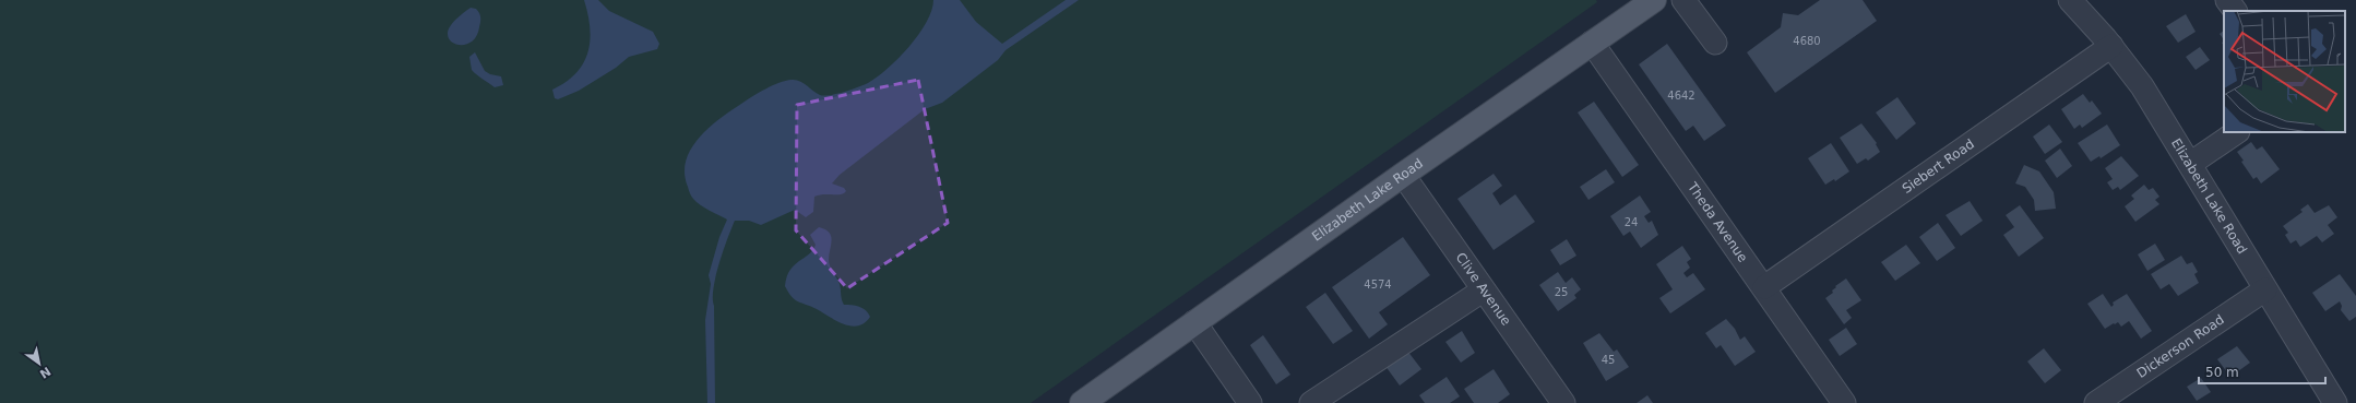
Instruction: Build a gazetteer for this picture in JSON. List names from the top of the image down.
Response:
{
  "streets": {
    "main road": ["Elizabeth Lake Road"],
    "street": [
      "Siebert Road",
      "Theda Avenue",
      "Clive Avenue",
      "Dickerson Road"
    ]
  },
  "crossings": [
    ["Siebert Road", "Elizabeth Lake Road"],
    ["Siebert Road", "Theda Avenue"],
    ["Elizabeth Lake Road", "Theda Avenue"],
    ["Elizabeth Lake Road", "Clive Avenue"],
    ["Elizabeth Lake Road", "Dickerson Road"]
  ],
  "house_numbers": [
    "4680",
    "4642",
    "24",
    "4574",
    "25",
    "45"
  ],
  "scale_bar": "50 m",
  "north": "bottom right"
}
